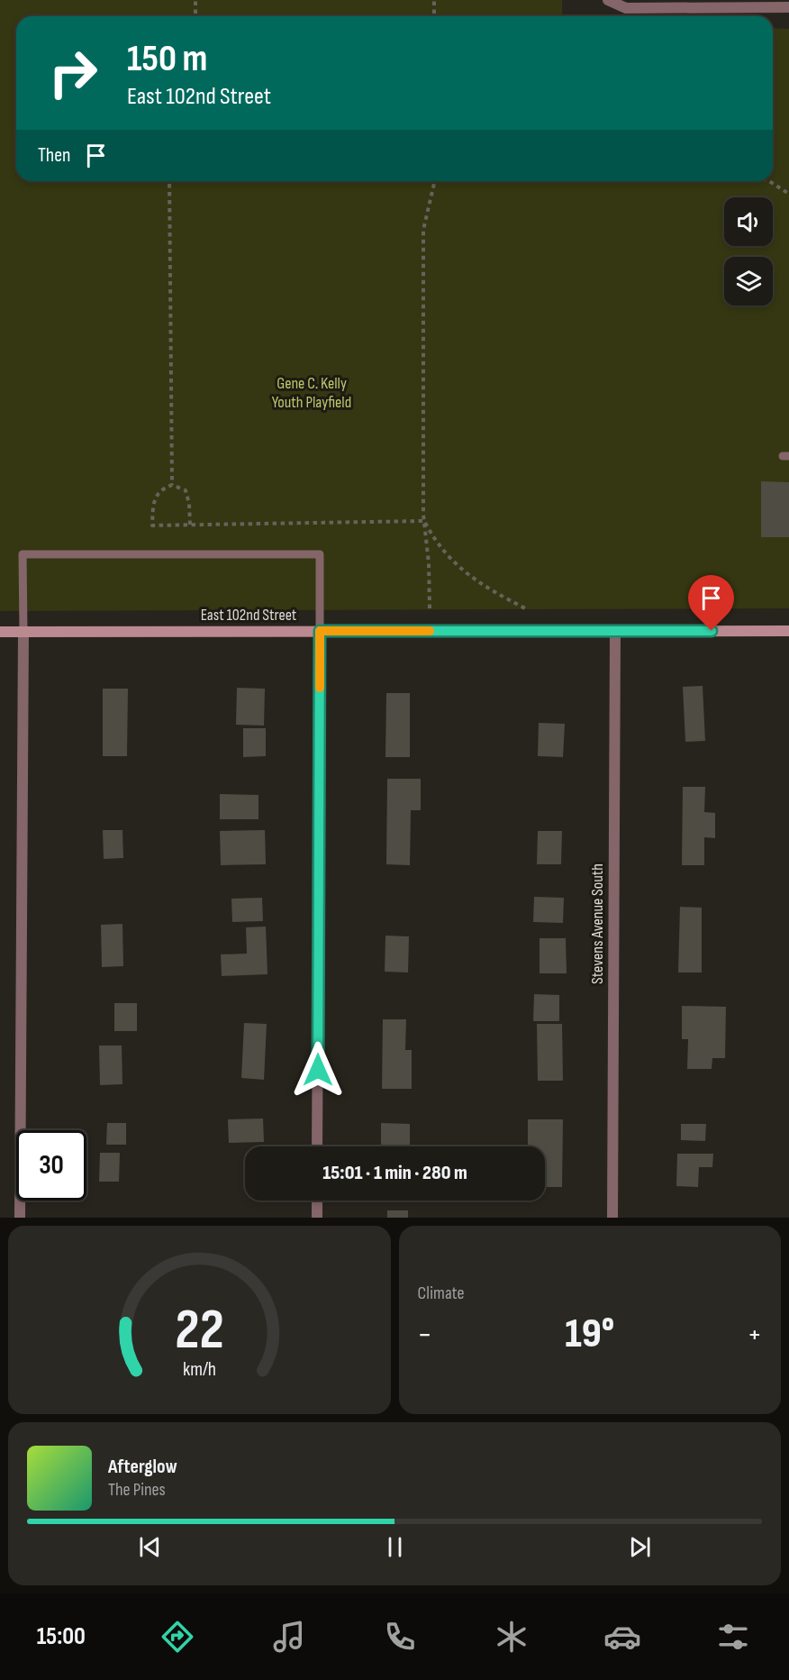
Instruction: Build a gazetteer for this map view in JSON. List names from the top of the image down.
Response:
{
  "streets": {
    "street": ["East 102nd Street", "Stevens Avenue South"]
  },
  "crossings": [
    ["East 102nd Street", "Stevens Avenue South"]
  ],
  "parks": ["Gene C. Kelly Youth Playfield"],
  "page": {
    "turn": ["150 m", "East 102nd Street"],
    "then": "Then",
    "limit": "30",
    "trip": "15:01 · 1 min · 280 m",
    "tile": "Climate",
    "heat": ["−", "19°", "+"],
    "song": ["Afterglow", "The Pines"],
    "tabs": "15:00",
    "gauge": ["22", "km/h"]
  }
}
